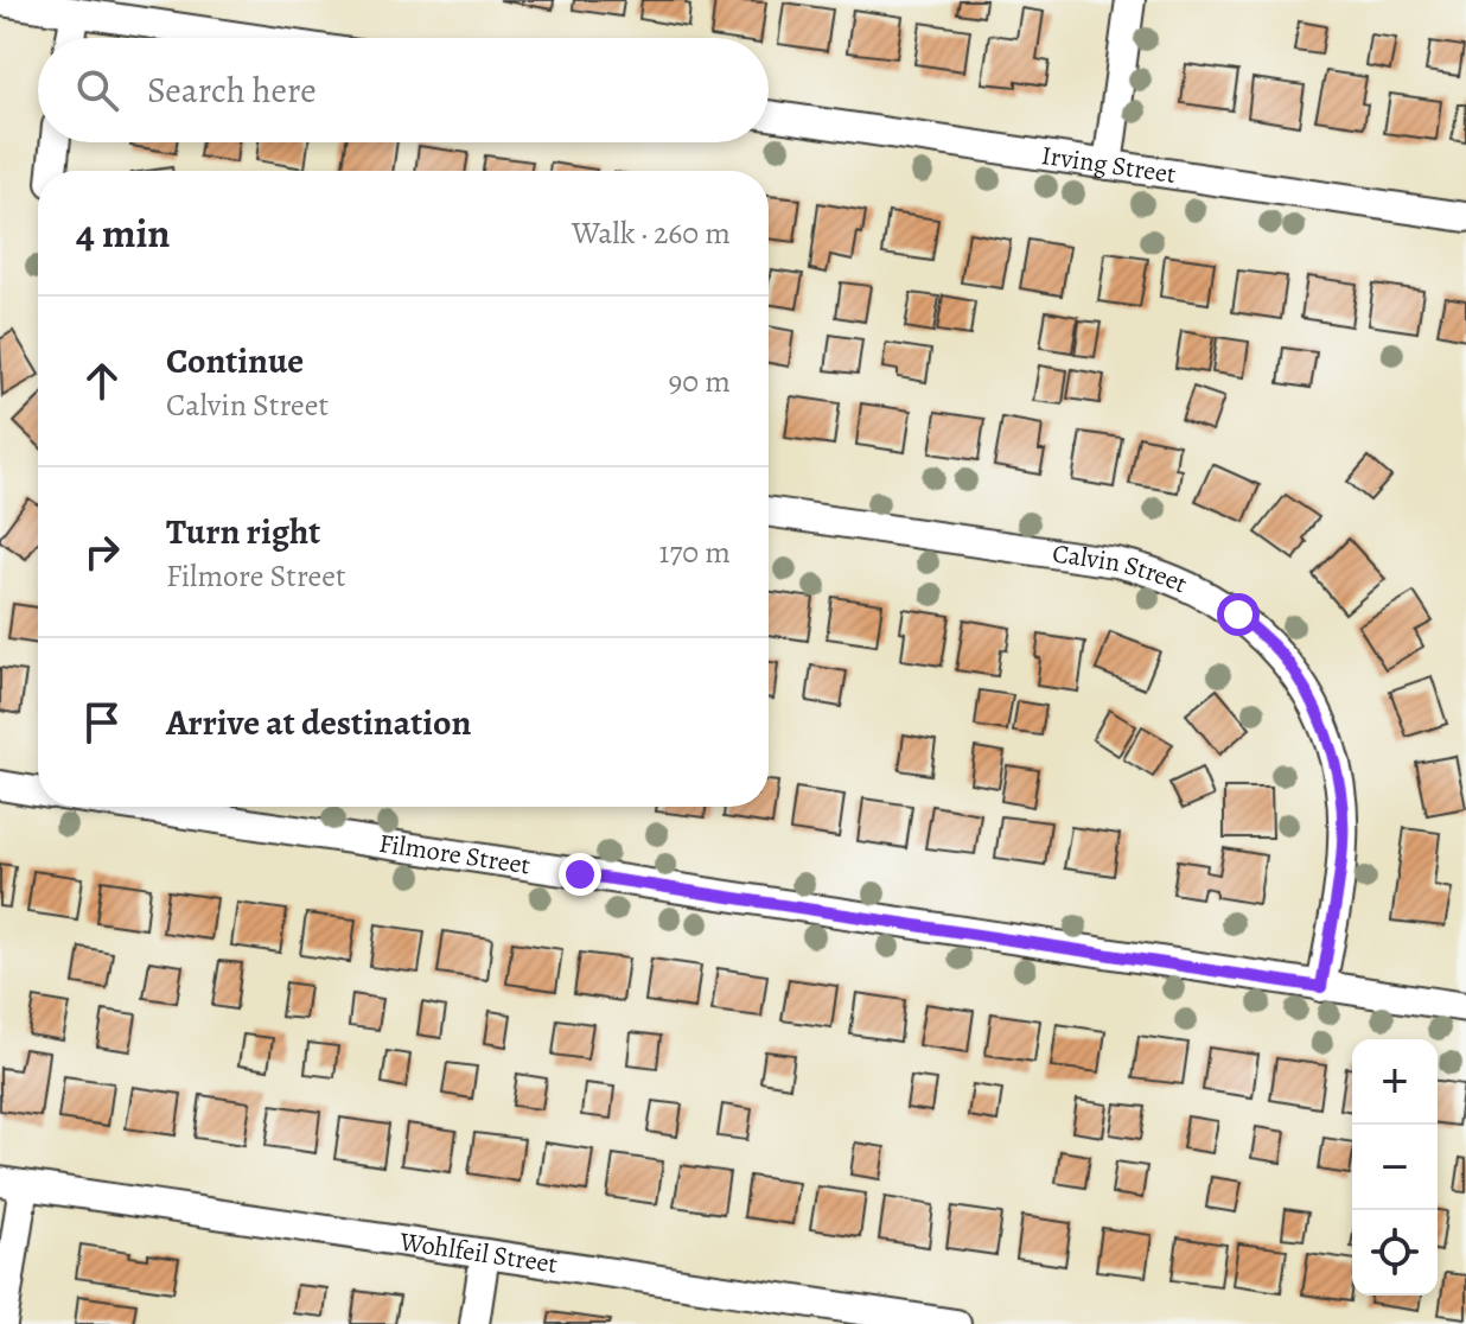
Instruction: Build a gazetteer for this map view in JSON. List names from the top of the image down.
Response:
{
  "streets": {
    "street": [
      "Irving Street",
      "Calvin Street",
      "Filmore Street",
      "Wohlfeil Street"
    ]
  },
  "crossings": [
    ["Calvin Street", "Filmore Street"]
  ],
  "page": {
    "search": "Search here",
    "heading": ["4 min", "Walk · 260 m"],
    "list": [
      ["Continue", "Calvin Street", "90 m"],
      ["Turn right", "Filmore Street", "170 m"],
      "Arrive at destination"
    ],
    "map_buttons": ["+", "−"]
  }
}
